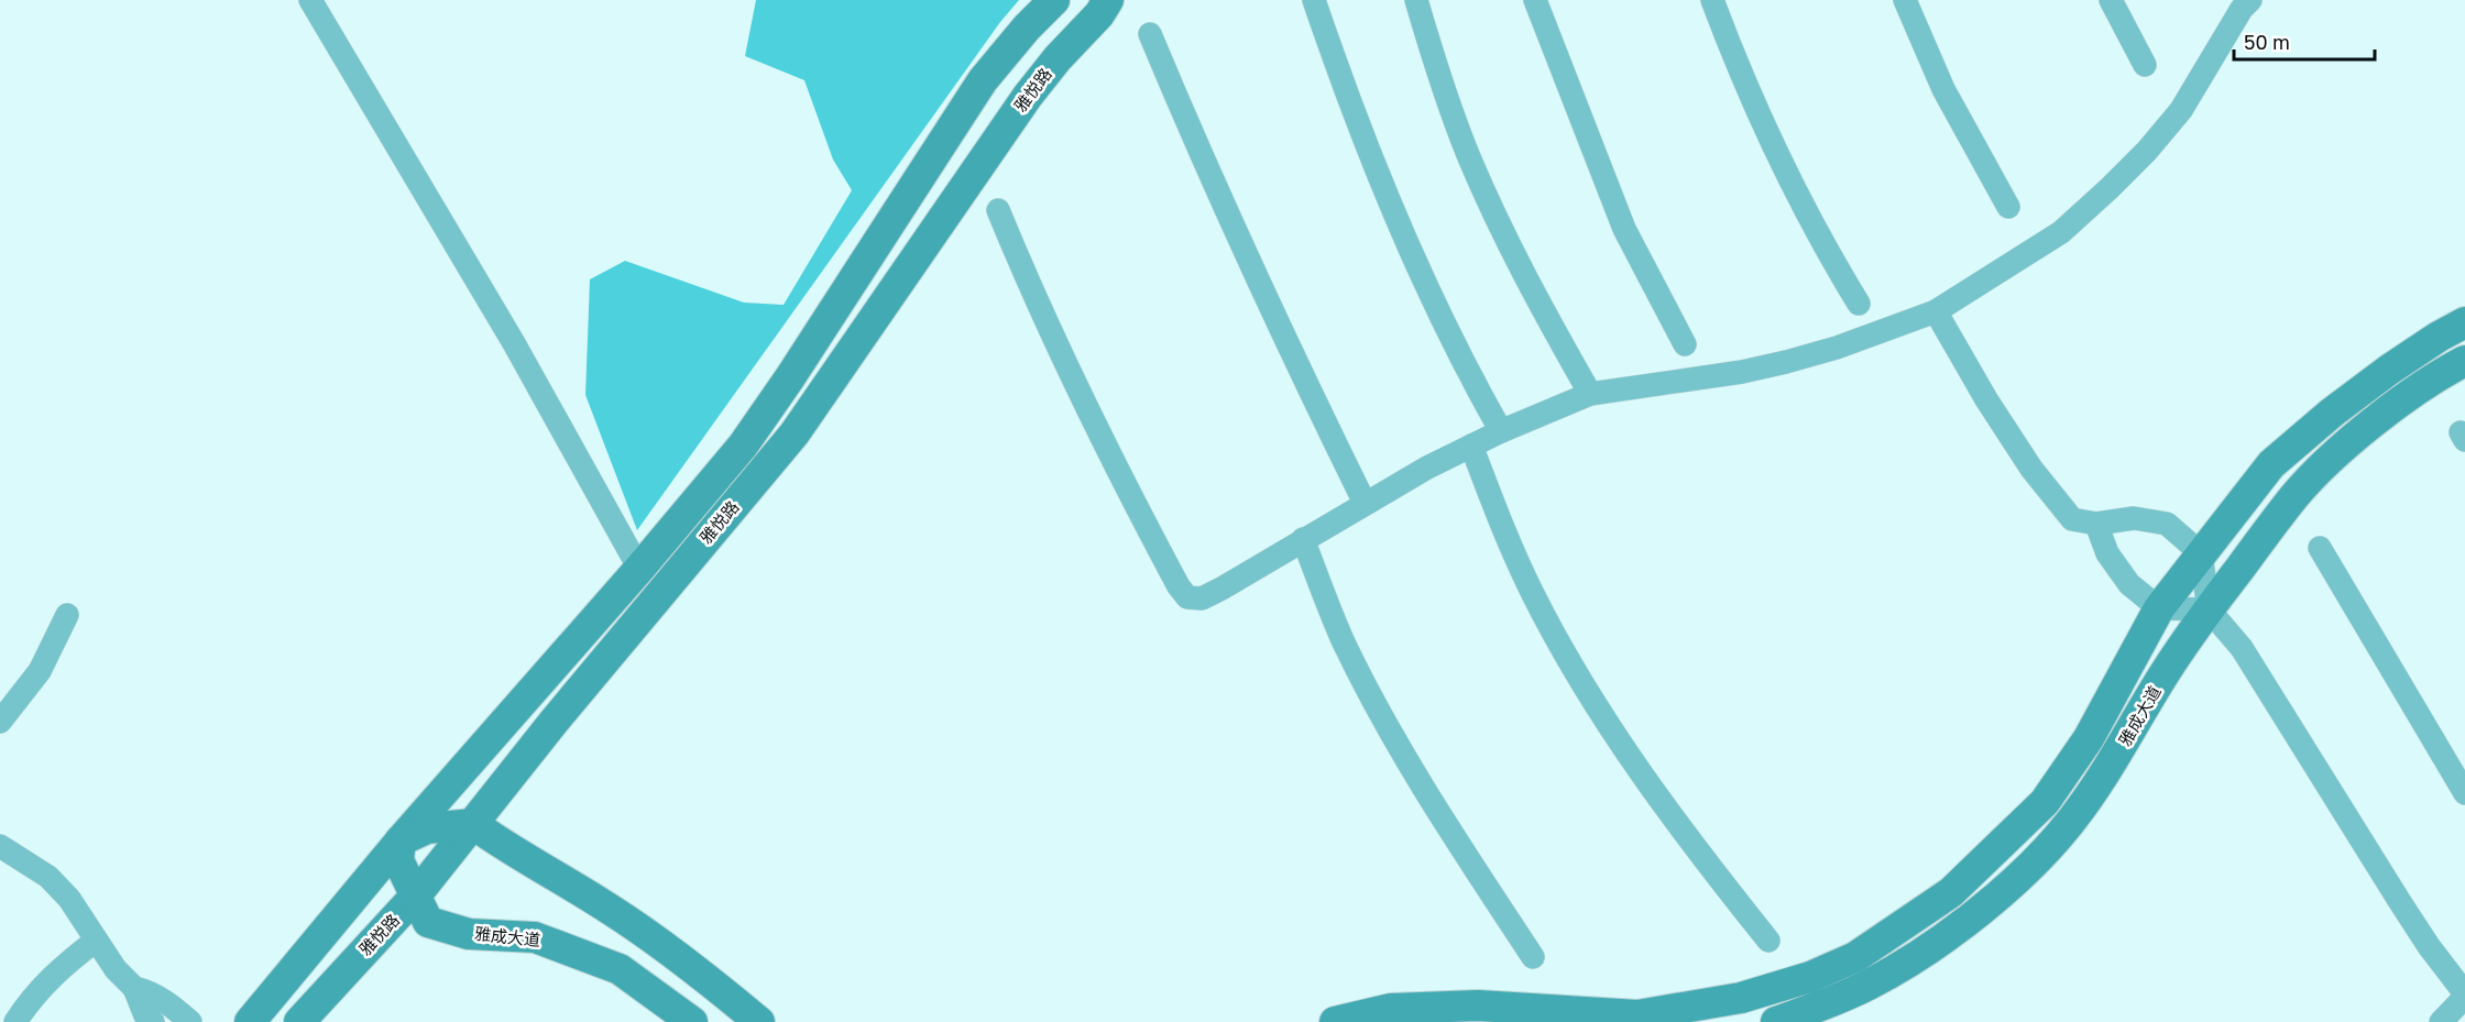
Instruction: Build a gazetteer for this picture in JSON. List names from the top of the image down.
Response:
{
  "streets": {
    "street": ["雅悦路", "雅成大道"]
  },
  "crossings": [
    ["雅悦路", "雅成大道"]
  ],
  "scale_bar": "50 m"
}
